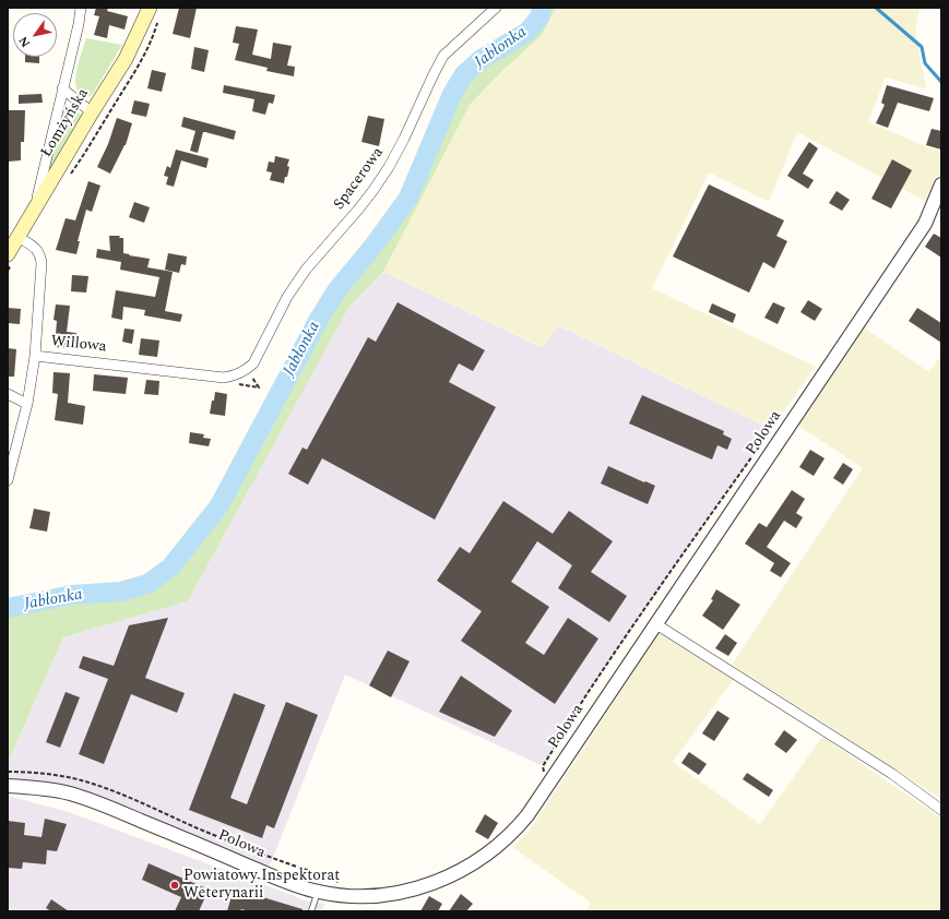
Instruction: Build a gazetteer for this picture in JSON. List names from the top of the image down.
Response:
{
  "streets": {
    "main road": ["Łomżyńska"],
    "street": ["Spacerowa", "Willowa", "Polowa"]
  },
  "crossings": [
    ["Łomżyńska", "Willowa"],
    ["Spacerowa", "Willowa"]
  ],
  "water": ["Jabłonka"],
  "places": ["Powiatowy Inspektorat Weterynarii"],
  "north": "bottom left"
}
